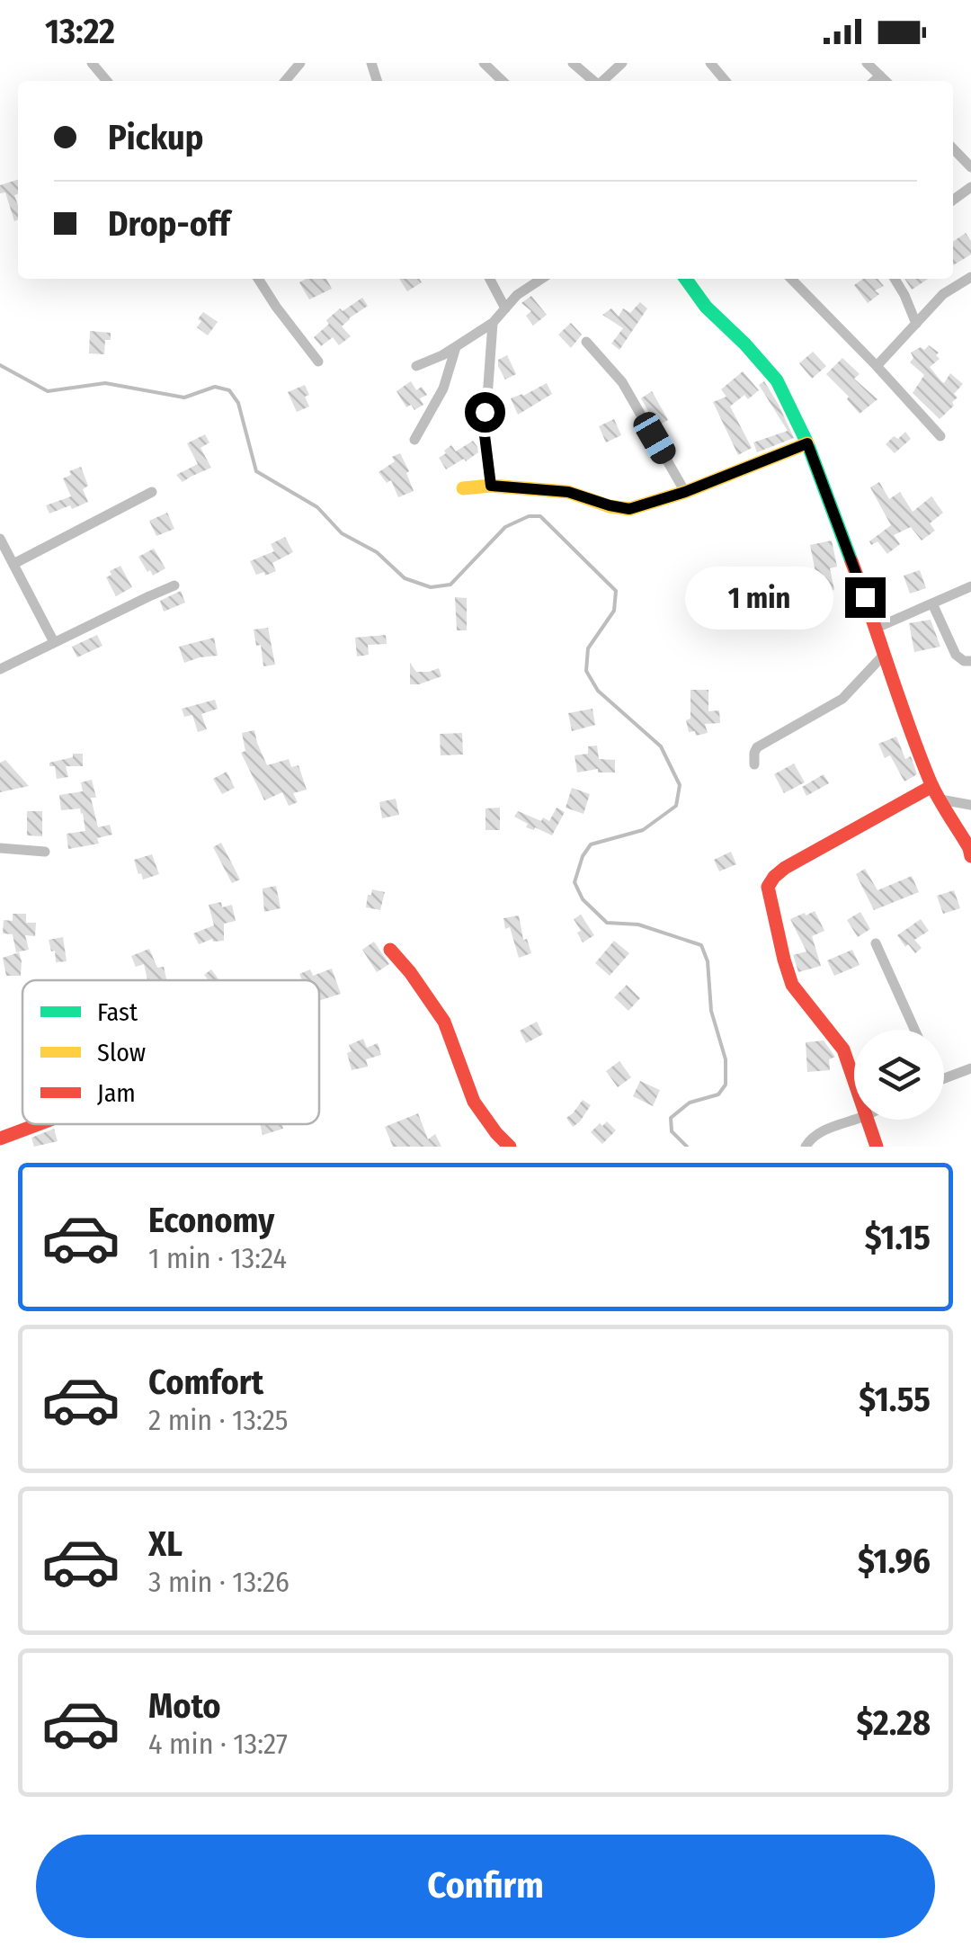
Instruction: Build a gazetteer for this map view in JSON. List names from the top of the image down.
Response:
{
  "legend": ["Fast", "Slow", "Jam"],
  "page": {
    "status": "13:22",
    "banner": ["Pickup", "Drop-off"],
    "bubble": "1 min",
    "list": [
      {
        "name": "Economy",
        "note": "1 min · 13:24",
        "value": "$1.15"
      },
      {
        "name": "Comfort",
        "note": "2 min · 13:25",
        "value": "$1.55"
      },
      {
        "name": "XL",
        "note": "3 min · 13:26",
        "value": "$1.96"
      },
      {
        "name": "Moto",
        "note": "4 min · 13:27",
        "value": "$2.28"
      }
    ],
    "buttons": "Confirm"
  }
}
